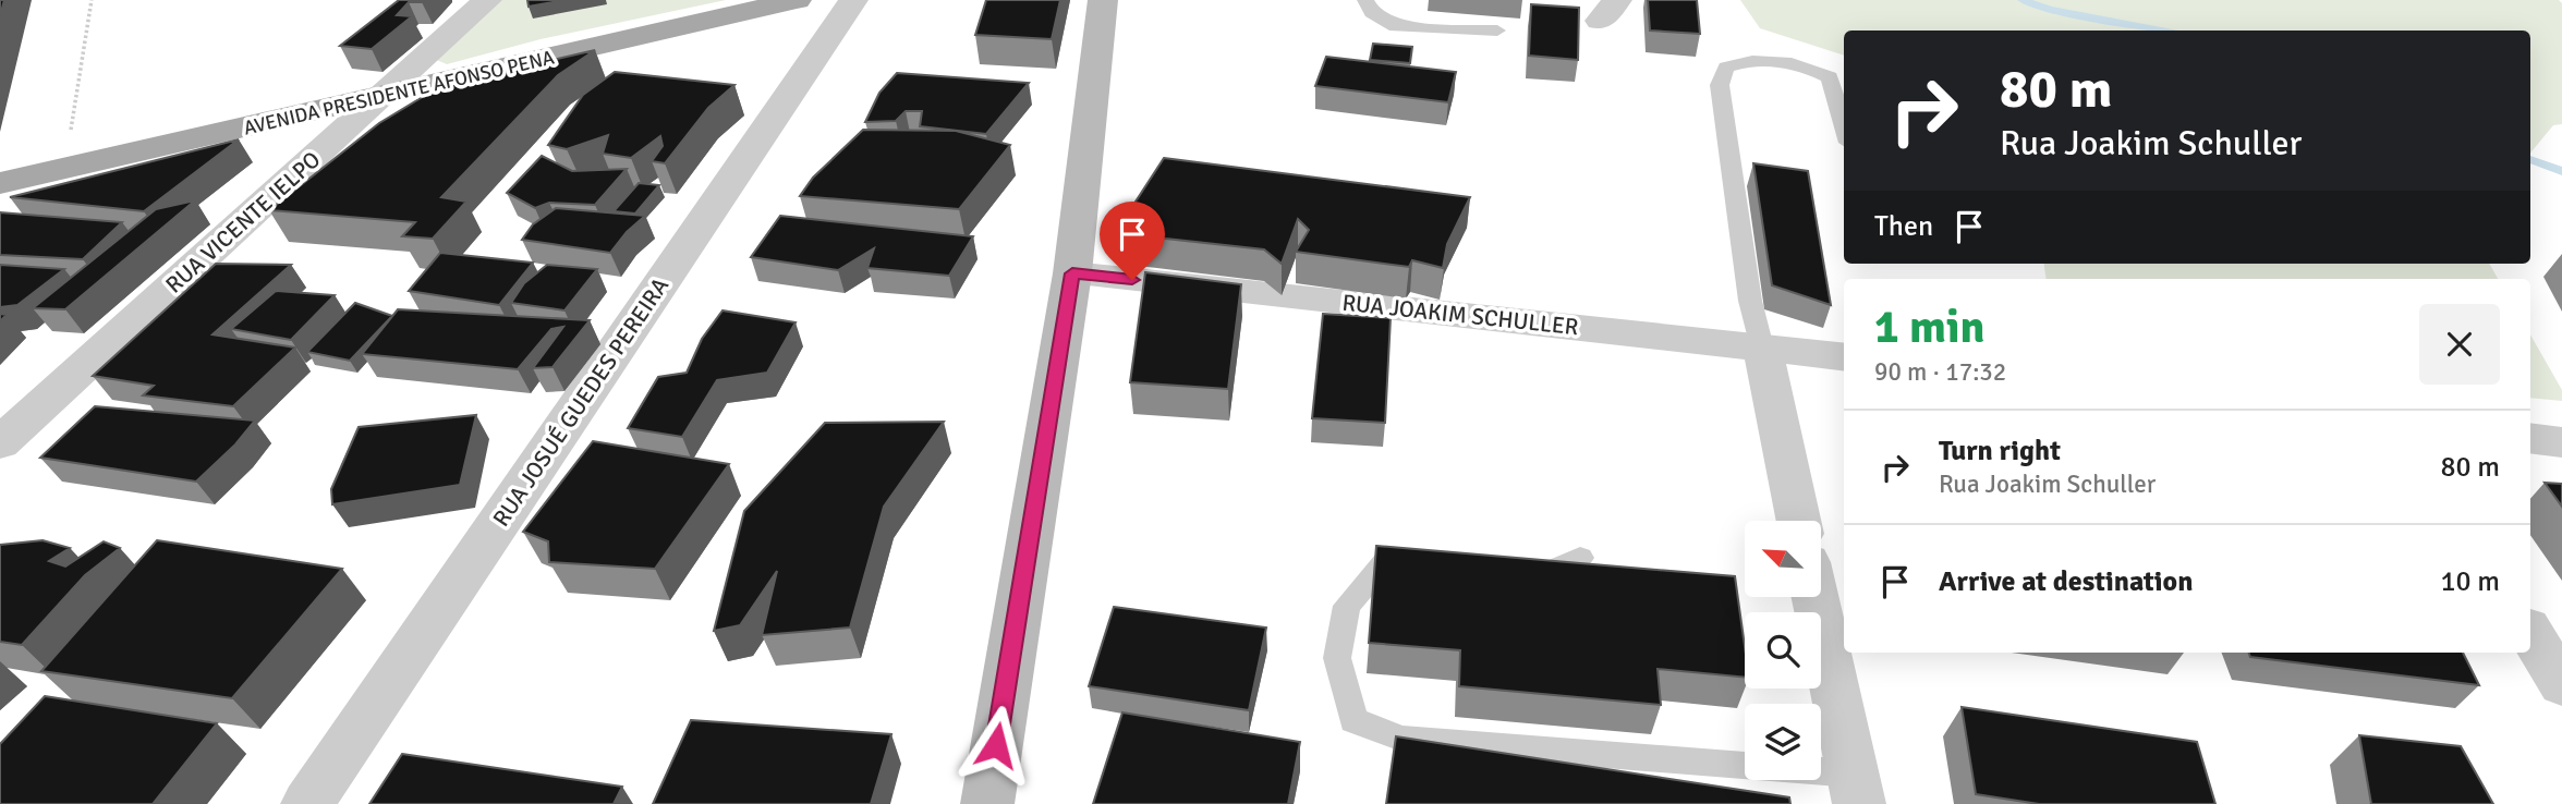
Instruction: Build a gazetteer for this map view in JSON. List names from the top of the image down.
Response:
{
  "streets": {
    "main road": ["AVENIDA PRESIDENTE AFONSO PENA"],
    "street": ["RUA VICENTE IELPO", "RUA JOAKIM SCHULLER", "RUA JOSUÉ GUEDES PEREIRA"]
  },
  "crossings": [
    ["AVENIDA PRESIDENTE AFONSO PENA", "RUA VICENTE IELPO"]
  ],
  "north": "top left",
  "page": {
    "turn": ["80 m", "Rua Joakim Schuller"],
    "then": "Then",
    "heading": ["1 min", "90 m · 17:32"],
    "list": [
      {
        "name": "Turn right",
        "note": "Rua Joakim Schuller",
        "value": "80 m"
      },
      {
        "name": "Arrive at destination",
        "value": "10 m"
      }
    ]
  }
}
